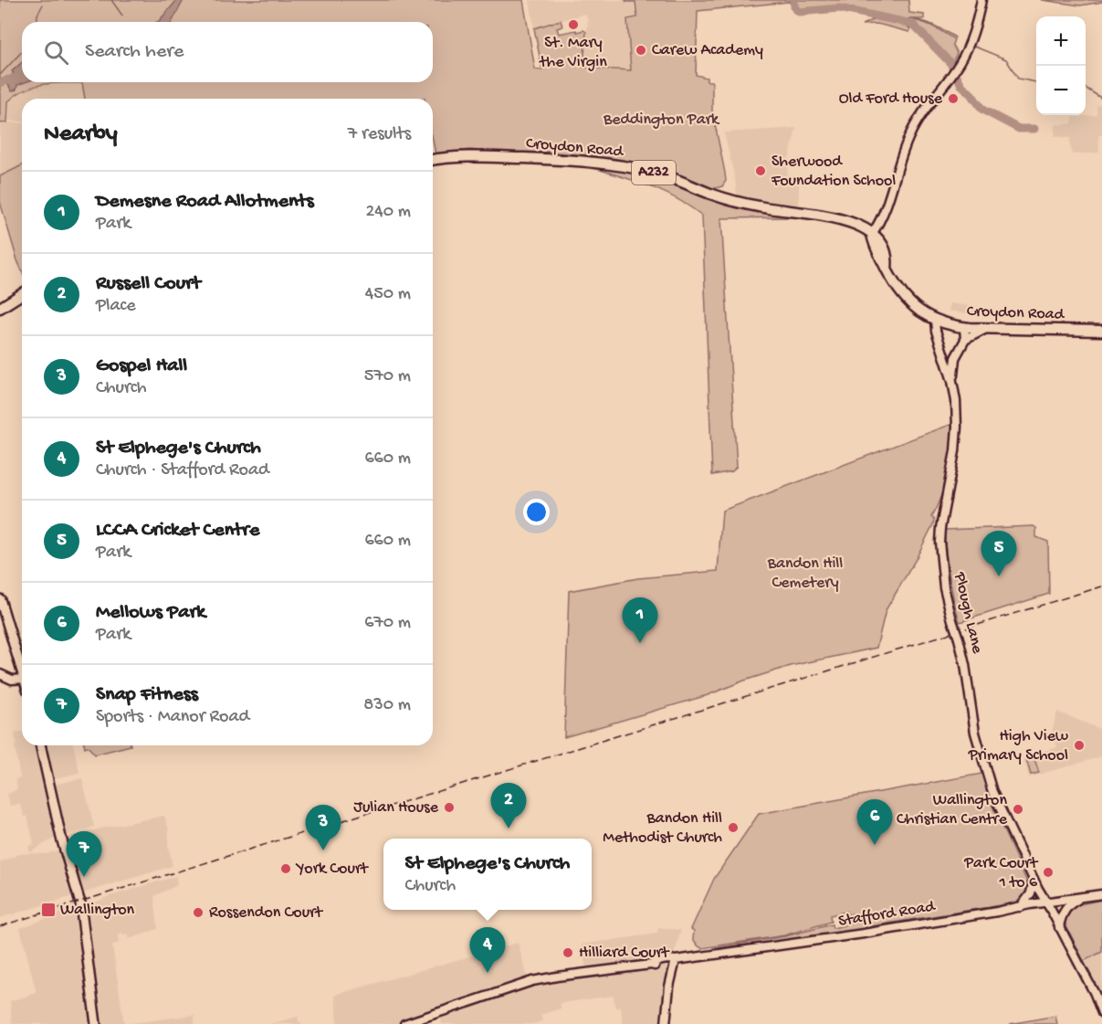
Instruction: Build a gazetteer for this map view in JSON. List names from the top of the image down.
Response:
{
  "streets": {
    "highway": ["Croydon Road", "A232"],
    "main road": ["Plough Lane", "Stafford Road"]
  },
  "crossings": [
    ["Croydon Road", "Plough Lane"],
    ["Plough Lane", "Stafford Road"]
  ],
  "parks": ["Beddington Park", "Bandon Hill Cemetery"],
  "places": {
    "other": [
      "St. Mary the Virgin",
      "Carew Academy",
      "Old Ford House",
      "Sherwood Foundation School",
      "High View Primary School",
      "Julian House",
      "Wallington Christian Centre",
      "Bandon Hill Methodist Church",
      "York Court",
      "Park Court 1 to 6",
      "Rossendon Court",
      "Hilliard Court"
    ],
    "transit": ["Wallington"]
  },
  "page": {
    "map_buttons": ["+", "−"],
    "search": "Search here",
    "heading": ["Nearby", "7 results"],
    "list": [
      {
        "mark": "1",
        "name": "Demesne Road Allotments",
        "note": "Park",
        "value": "240 m"
      },
      {
        "mark": "2",
        "name": "Russell Court",
        "note": "Place",
        "value": "450 m"
      },
      {
        "mark": "3",
        "name": "Gospel Hall",
        "note": "Church",
        "value": "570 m"
      },
      {
        "mark": "4",
        "name": "St Elphege's Church",
        "note": "Church · Stafford Road",
        "value": "660 m"
      },
      {
        "mark": "5",
        "name": "LCCA Cricket Centre",
        "note": "Park",
        "value": "660 m"
      },
      {
        "mark": "6",
        "name": "Mellows Park",
        "note": "Park",
        "value": "670 m"
      },
      {
        "mark": "7",
        "name": "Snap Fitness",
        "note": "Sports · Manor Road",
        "value": "830 m"
      }
    ],
    "pins": [
      "5",
      "1",
      "2",
      "6",
      "3",
      "7",
      "4"
    ],
    "popup": ["St Elphege's Church", "Church"]
  }
}
